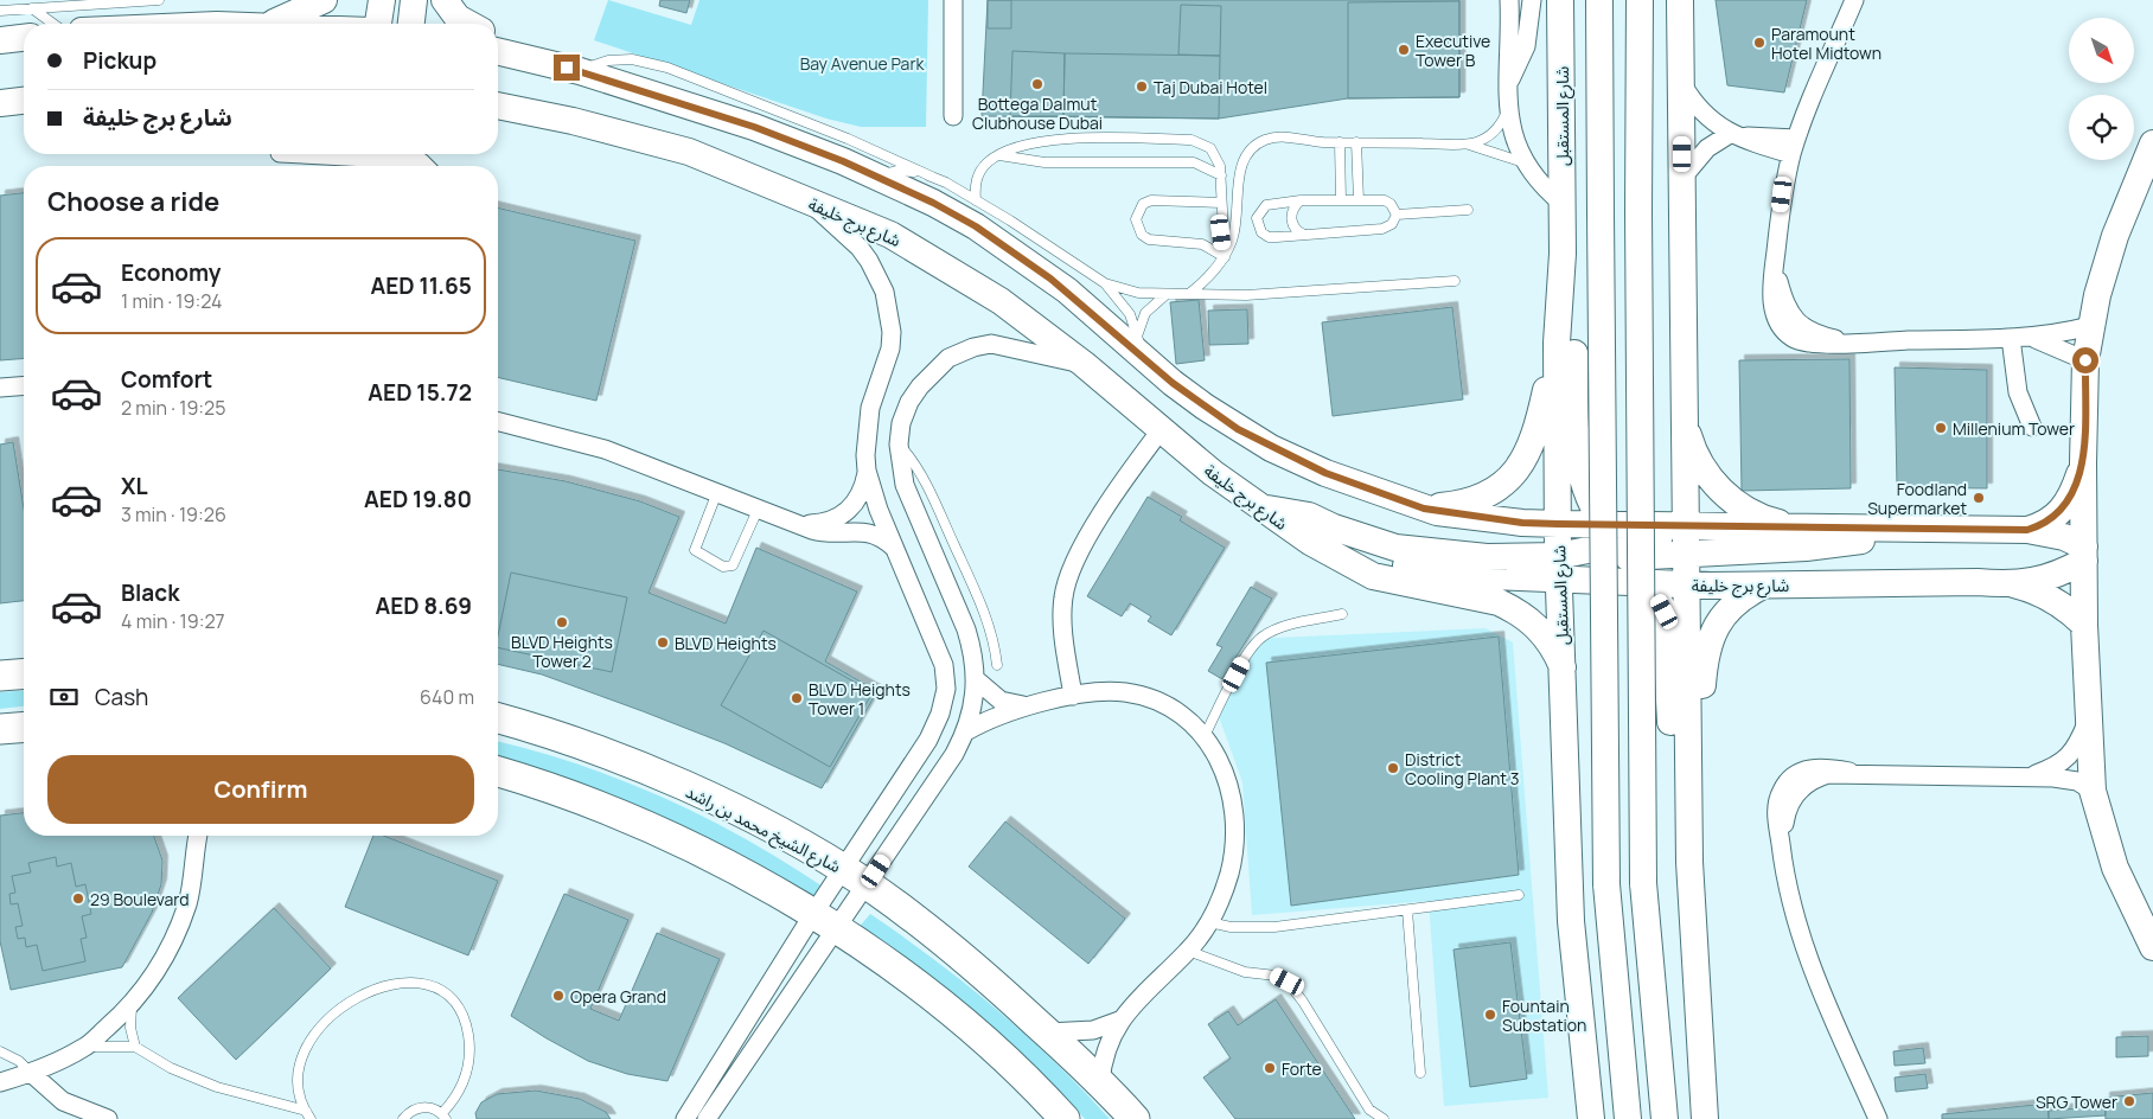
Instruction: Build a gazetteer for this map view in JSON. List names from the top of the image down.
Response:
{
  "streets": {
    "main road": ["شارع الشيخ محمد بن راشد"],
    "street": ["شارع المستقبل", "شارع برج خليفة"]
  },
  "crossings": [
    ["شارع المستقبل", "شارع برج خليفة"]
  ],
  "parks": ["Bay Avenue Park"],
  "places": [
    "Paramount Hotel Midtown",
    "Executive Tower B",
    "Bottega Dalmut Clubhouse Dubai",
    "Taj Dubai Hotel",
    "Millenium Tower",
    "Foodland Supermarket",
    "BLVD Heights Tower 2",
    "BLVD Heights",
    "BLVD Heights Tower 1",
    "District Cooling Plant 3",
    "29 Boulevard",
    "Opera Grand",
    "Fountain Substation",
    "Forte",
    "SRG Tower"
  ],
  "north": "bottom right",
  "page": {
    "banner": ["Pickup", "شارع برج خليفة"],
    "heading": "Choose a ride",
    "list": [
      {
        "name": "Economy",
        "note": "1 min · 19:24",
        "value": "AED 11.65"
      },
      {
        "name": "Comfort",
        "note": "2 min · 19:25",
        "value": "AED 15.72"
      },
      {
        "name": "XL",
        "note": "3 min · 19:26",
        "value": "AED 19.80"
      },
      {
        "name": "Black",
        "note": "4 min · 19:27",
        "value": "AED 8.69"
      }
    ],
    "pay": ["Cash", "640 m"],
    "buttons": "Confirm"
  }
}
